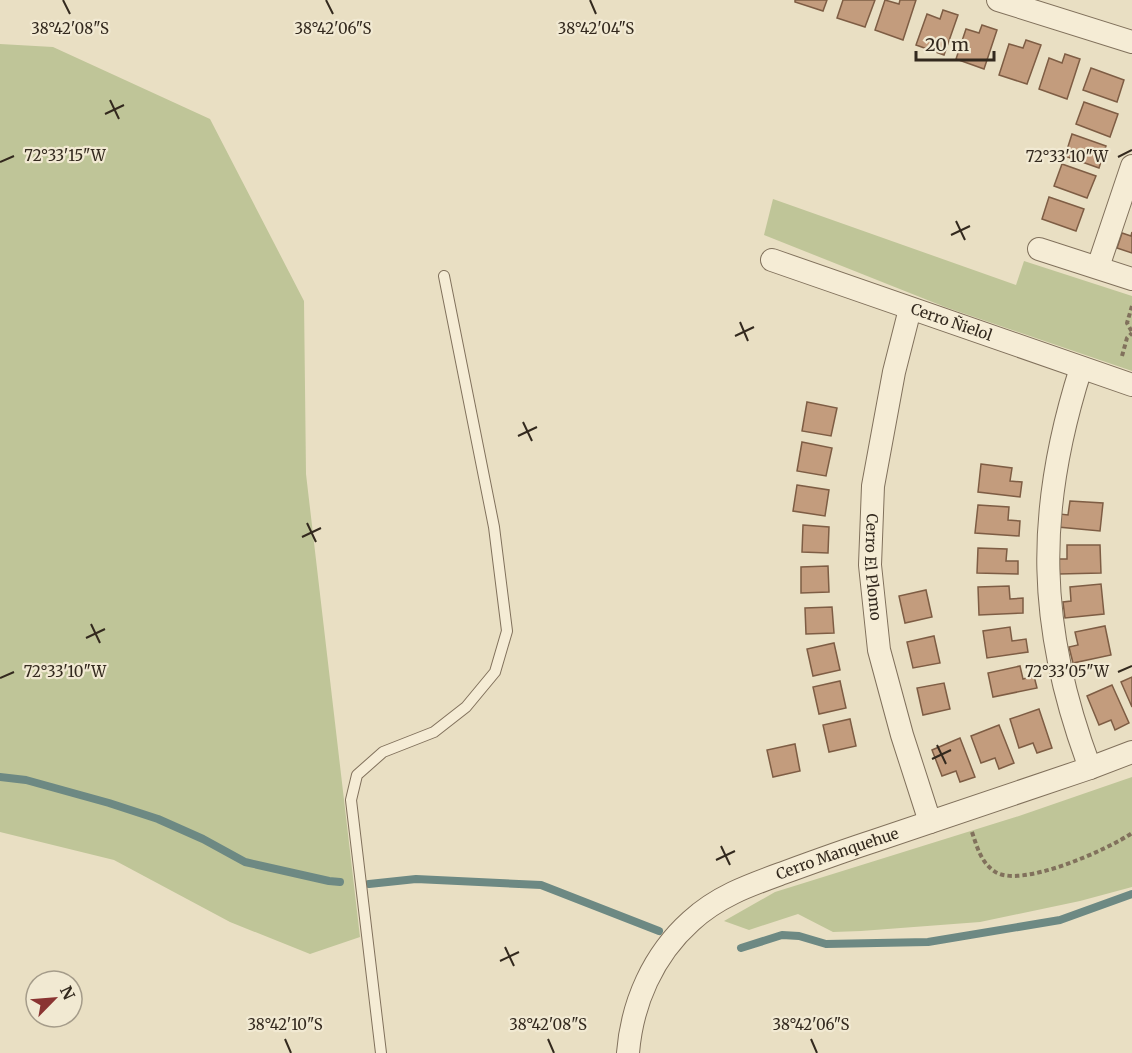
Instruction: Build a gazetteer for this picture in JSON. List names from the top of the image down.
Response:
{
  "streets": {
    "street": ["Cerro Ñielol", "Cerro El Plomo", "Cerro Manquehue"]
  },
  "crossings": [
    ["Cerro Ñielol", "Cerro El Plomo"],
    ["Cerro El Plomo", "Cerro Manquehue"]
  ],
  "scale_bar": "20 m",
  "north": "top right",
  "coordinates": [
    "38°42'08\"S",
    "38°42'06\"S",
    "38°42'04\"S",
    "72°33'15\"W",
    "72°33'10\"W",
    "72°33'05\"W",
    "38°42'10\"S"
  ]
}
